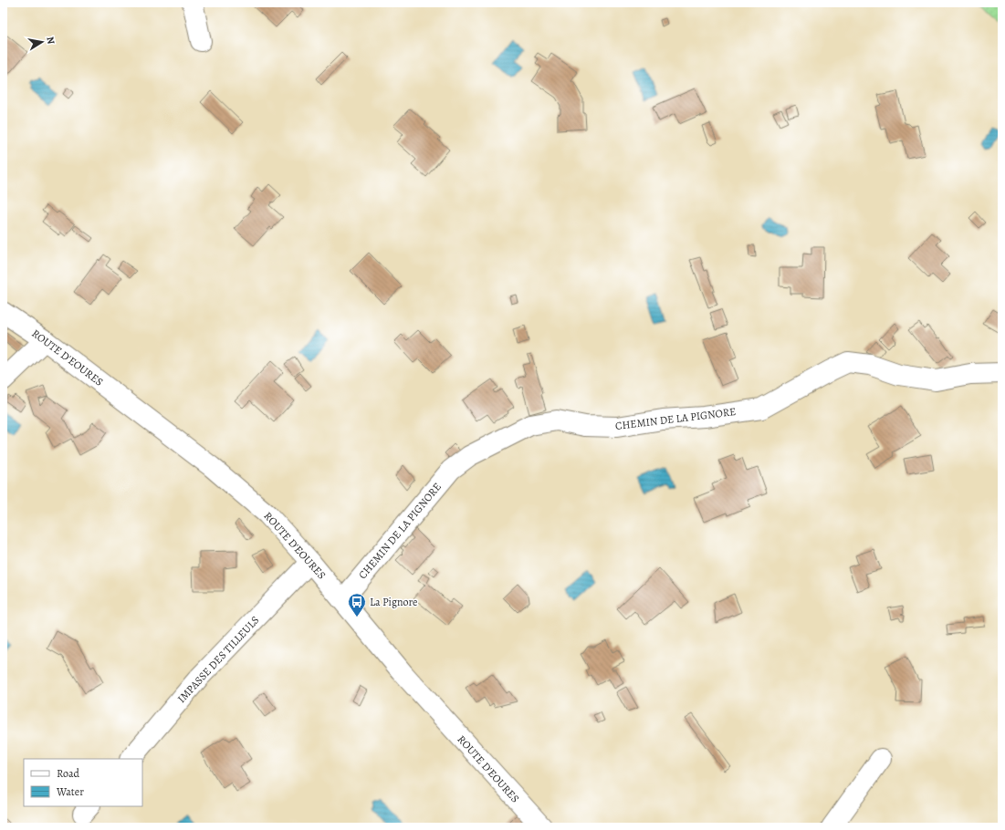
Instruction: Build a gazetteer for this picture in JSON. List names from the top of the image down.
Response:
{
  "streets": {
    "street": ["ROUTE D'EOURES", "CHEMIN DE LA PIGNORE", "IMPASSE DES TILLEULS"]
  },
  "crossings": [
    ["ROUTE D'EOURES", "CHEMIN DE LA PIGNORE"],
    ["ROUTE D'EOURES", "IMPASSE DES TILLEULS"]
  ],
  "places": {
    "bus stop": ["La Pignore"]
  },
  "legend": ["Road", "Water"],
  "north": "right"
}
